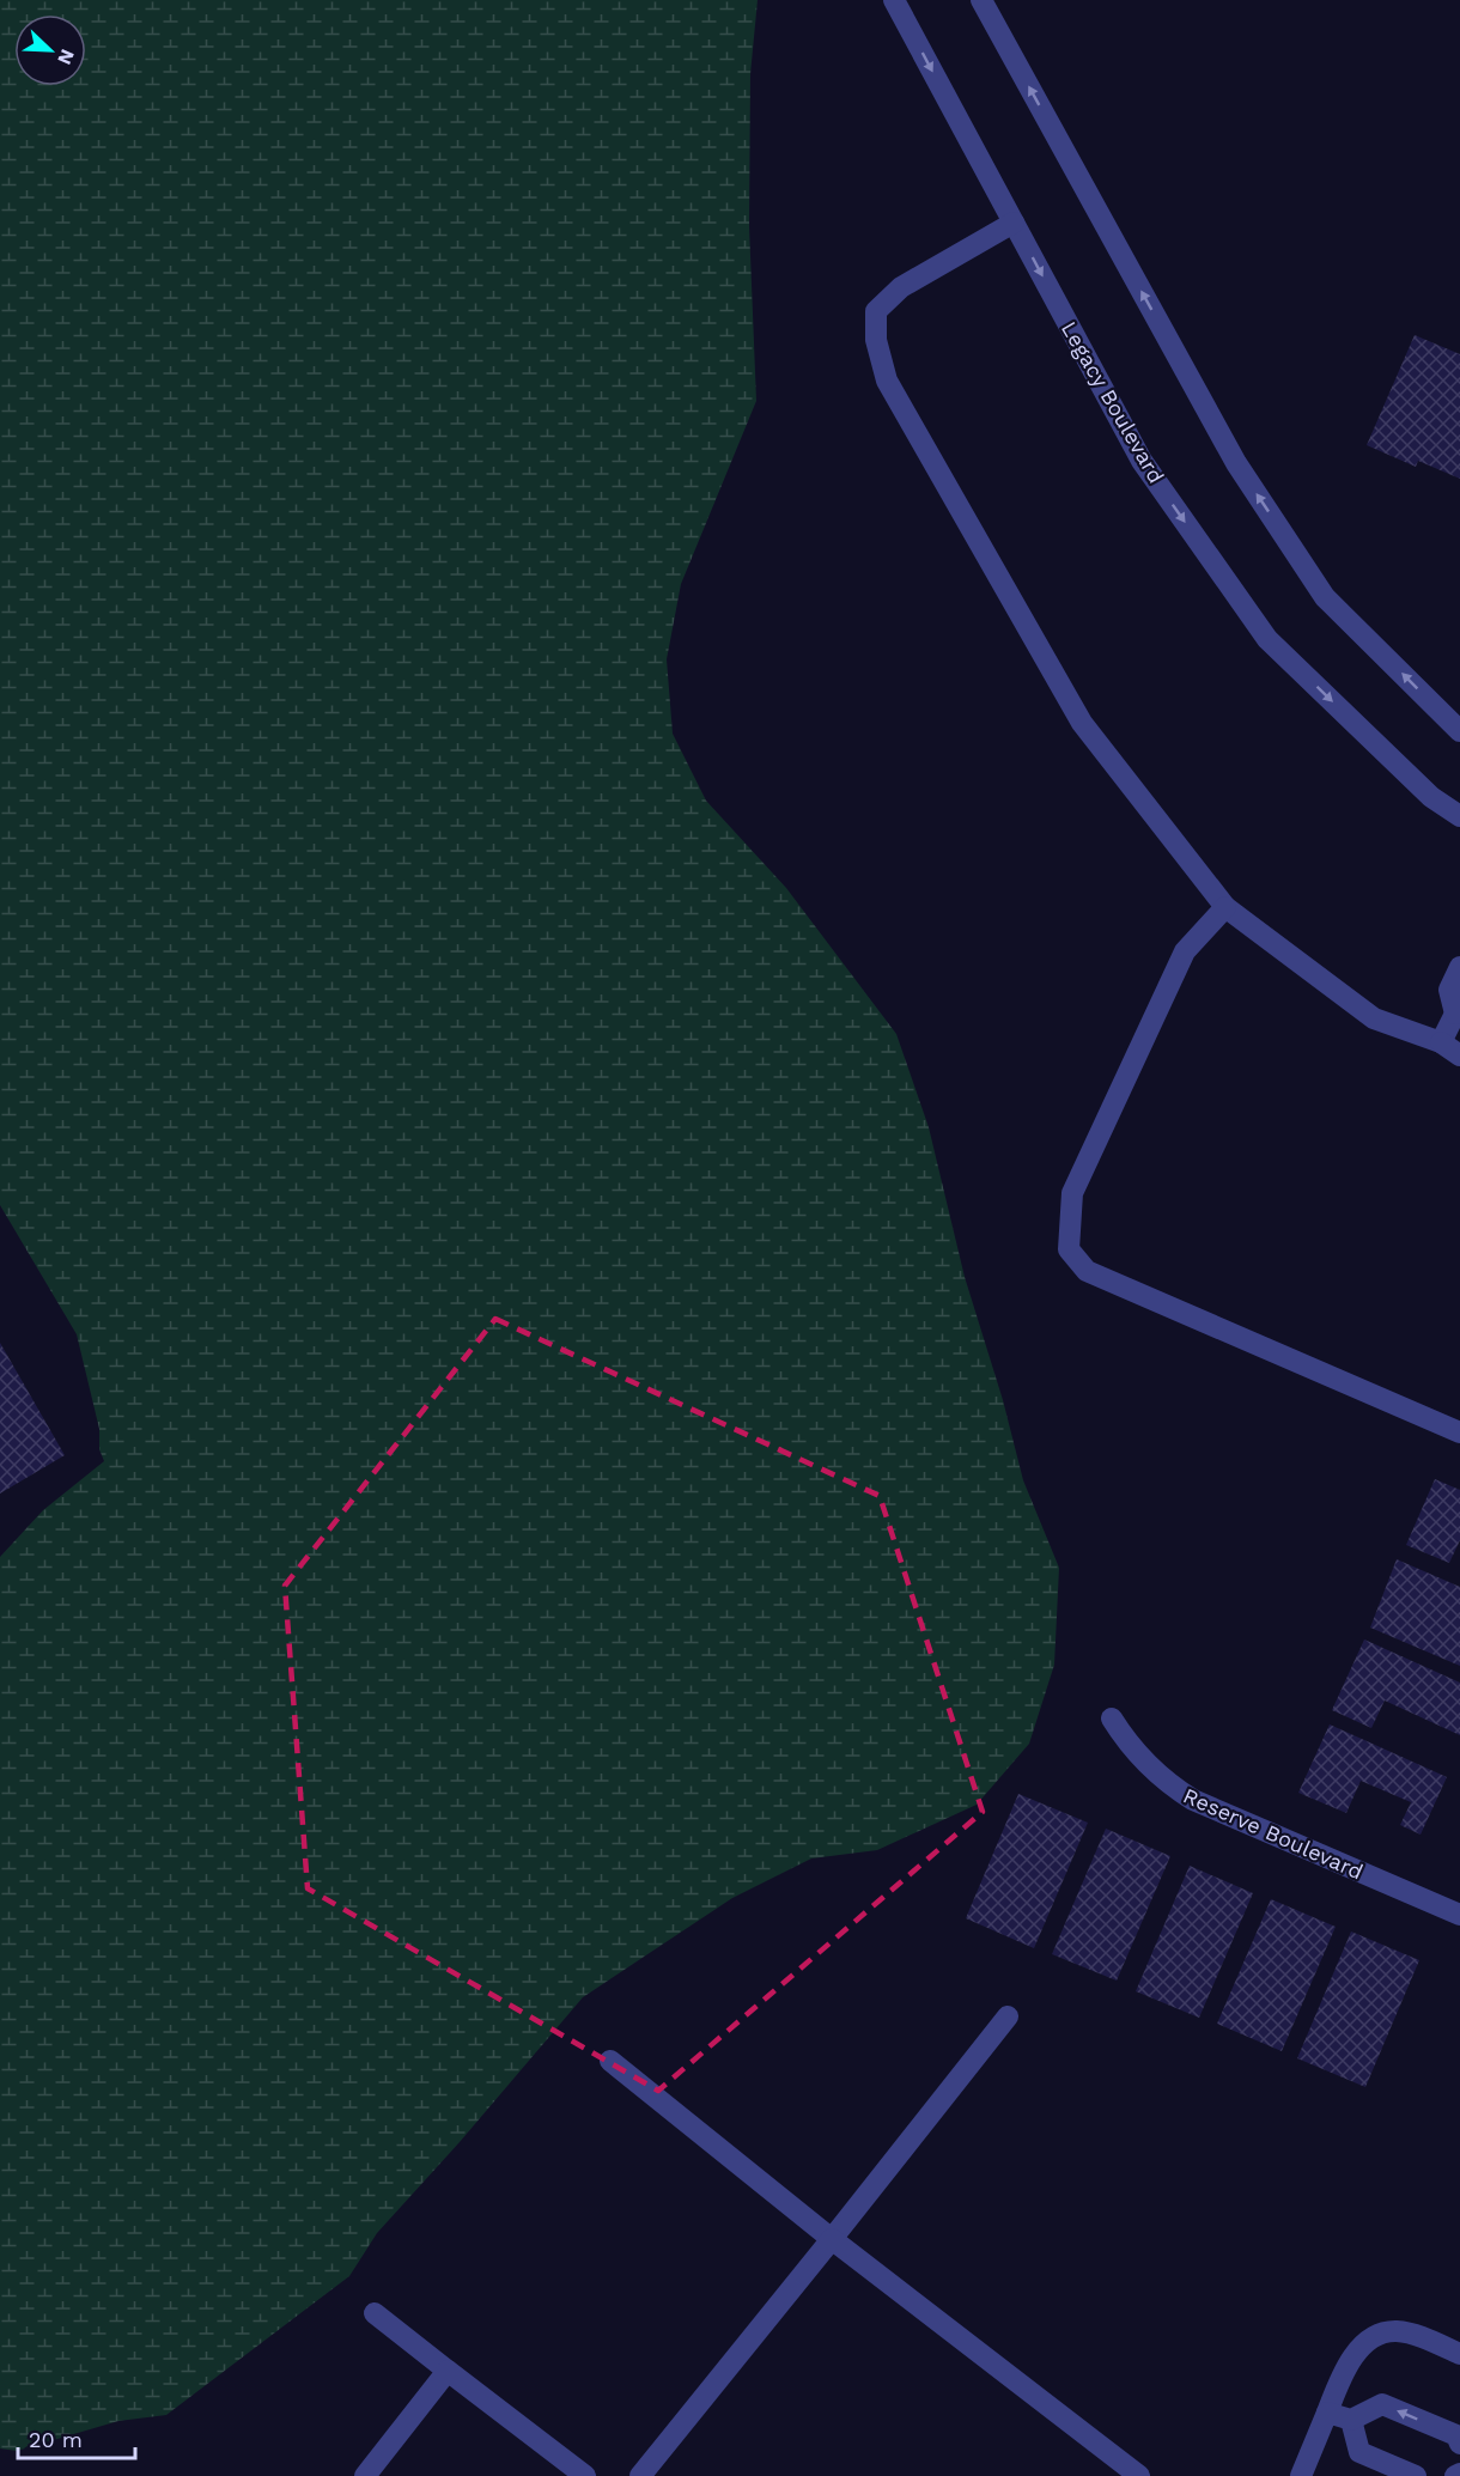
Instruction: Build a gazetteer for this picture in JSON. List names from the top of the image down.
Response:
{
  "streets": {
    "street": ["Legacy Boulevard", "Reserve Boulevard"]
  },
  "scale_bar": "20 m",
  "north": "bottom right"
}
